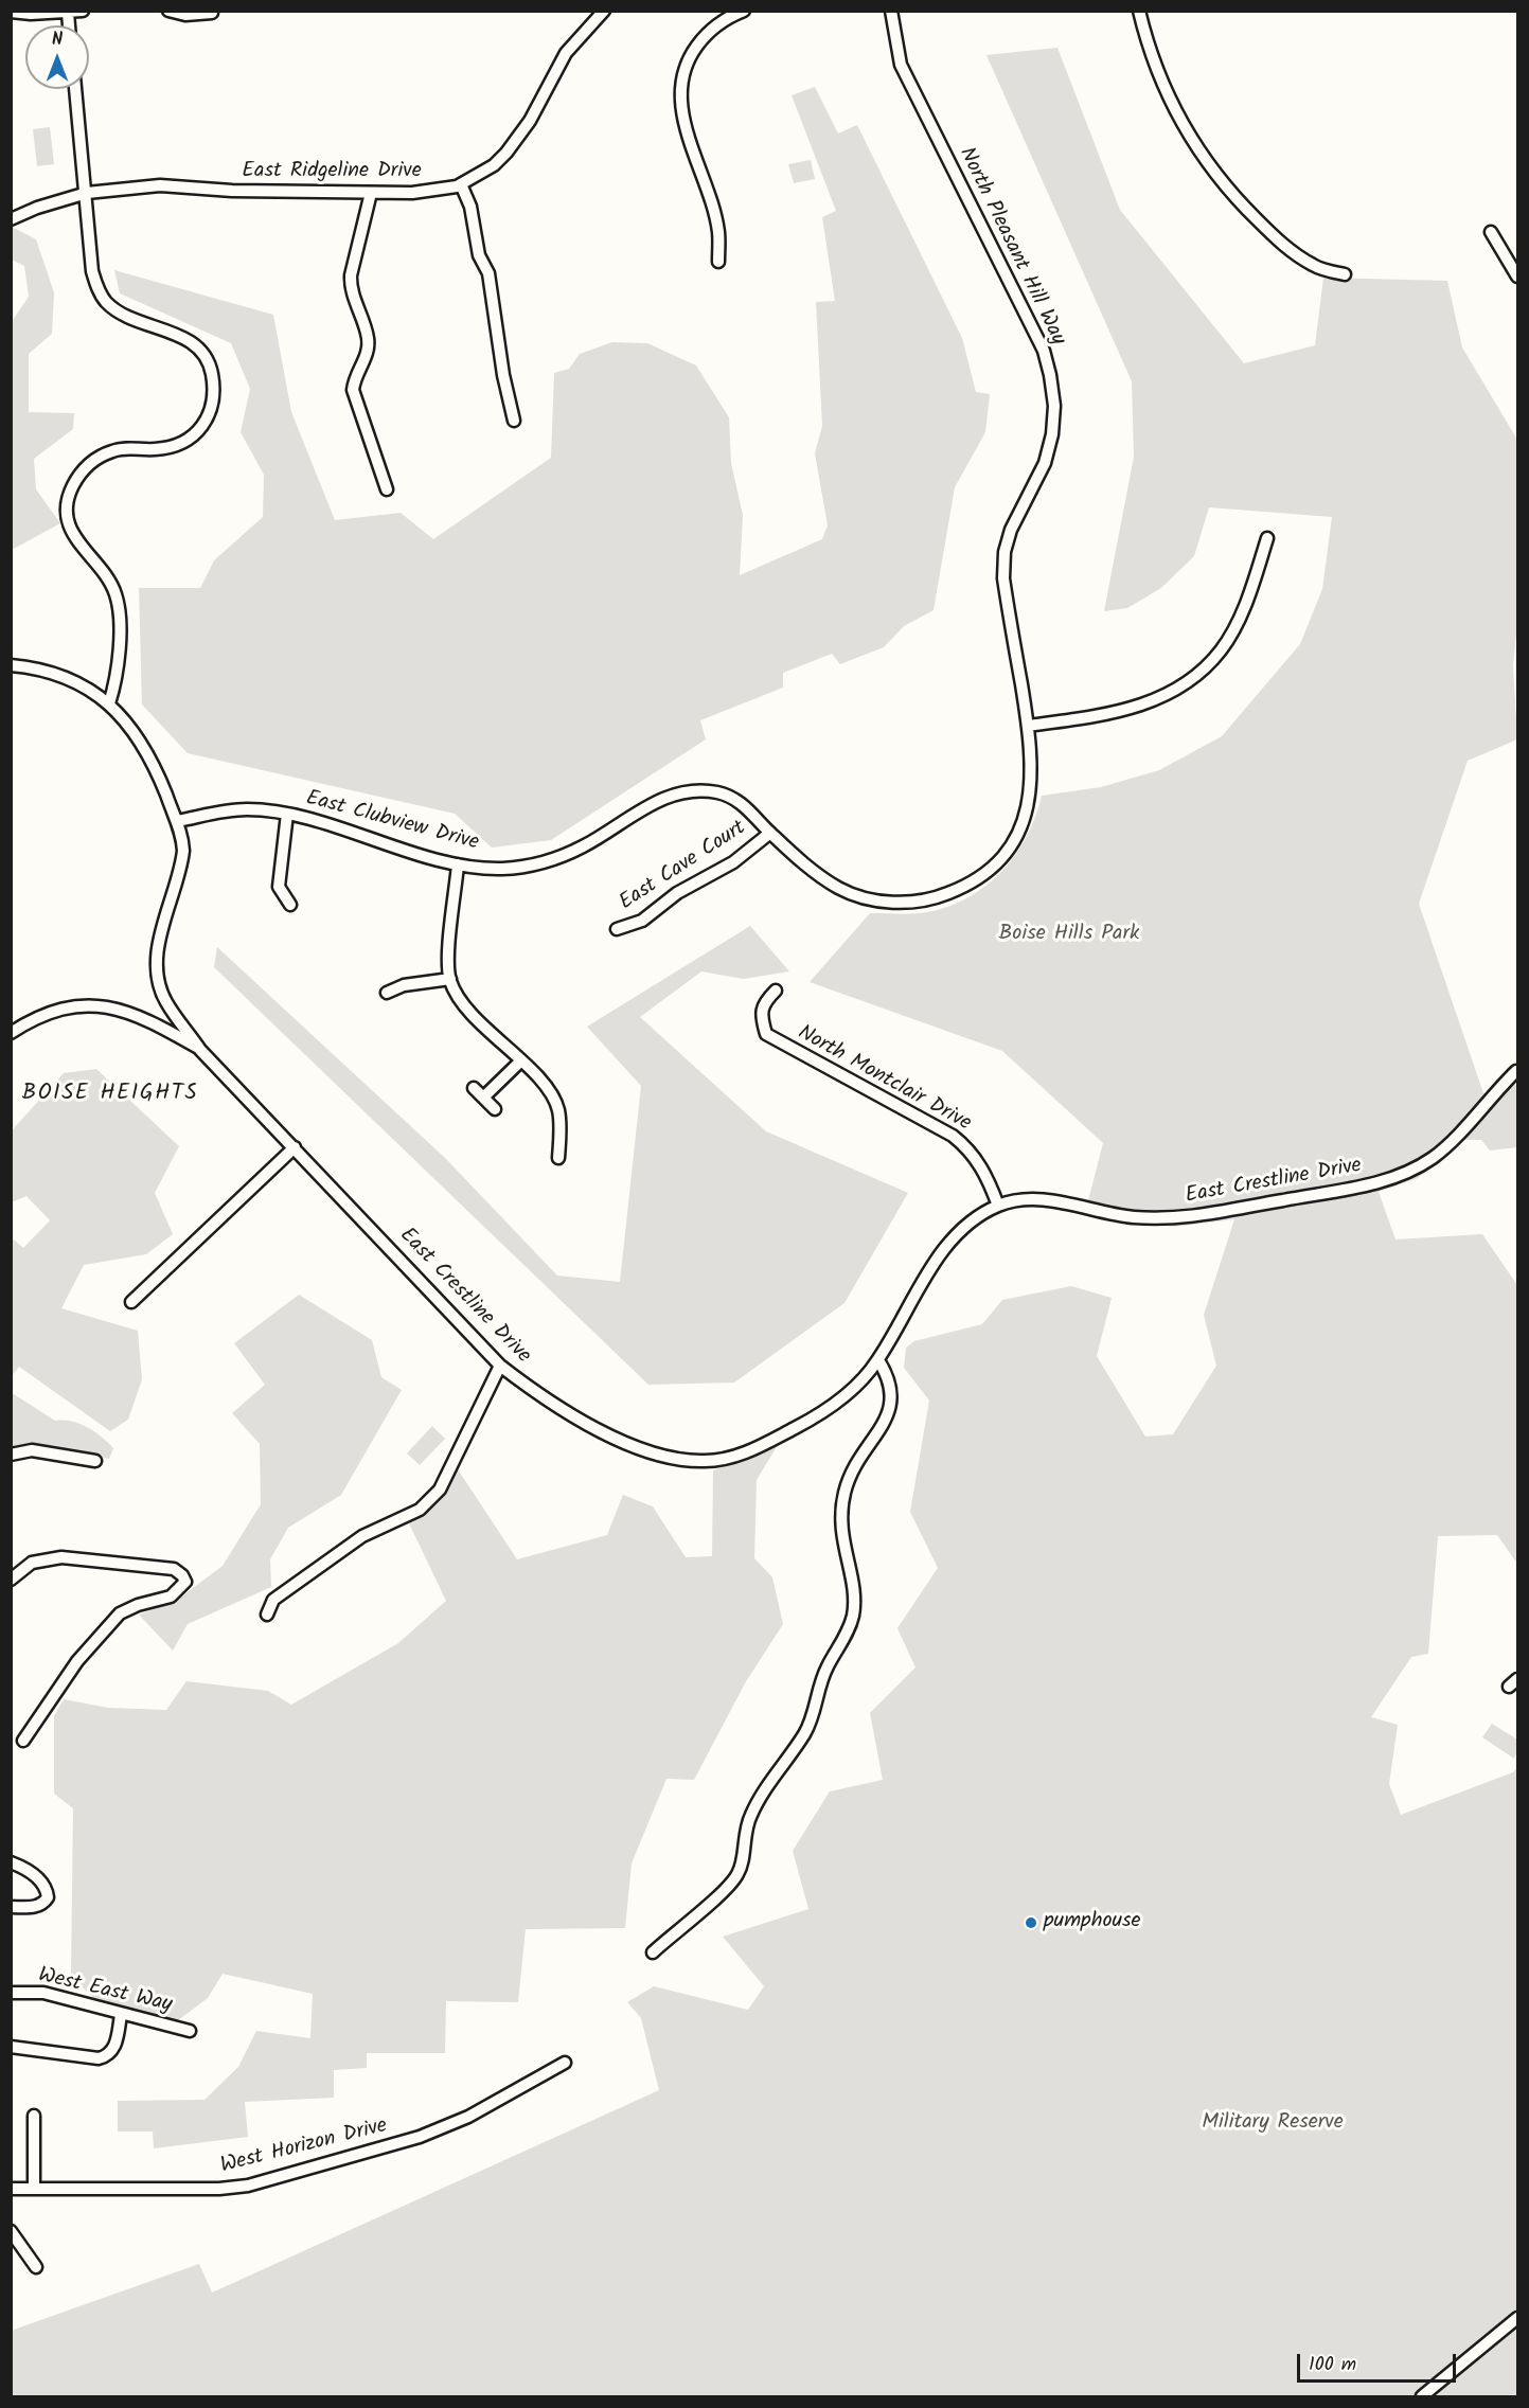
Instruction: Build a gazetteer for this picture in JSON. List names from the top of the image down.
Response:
{
  "streets": {
    "street": [
      "East Ridgeline Drive",
      "North Pleasant Hill Way",
      "East Clubview Drive",
      "East Cave Court",
      "North Montclair Drive",
      "East Crestline Drive",
      "West East Way",
      "West Horizon Drive"
    ]
  },
  "crossings": [
    ["North Pleasant Hill Way", "East Clubview Drive"],
    ["East Clubview Drive", "East Cave Court"],
    ["North Montclair Drive", "East Crestline Drive"]
  ],
  "districts": ["BOISE HEIGHTS"],
  "parks": ["Boise Hills Park", "Military Reserve"],
  "places": ["pumphouse"],
  "scale_bar": "100 m",
  "north": "top"
}
